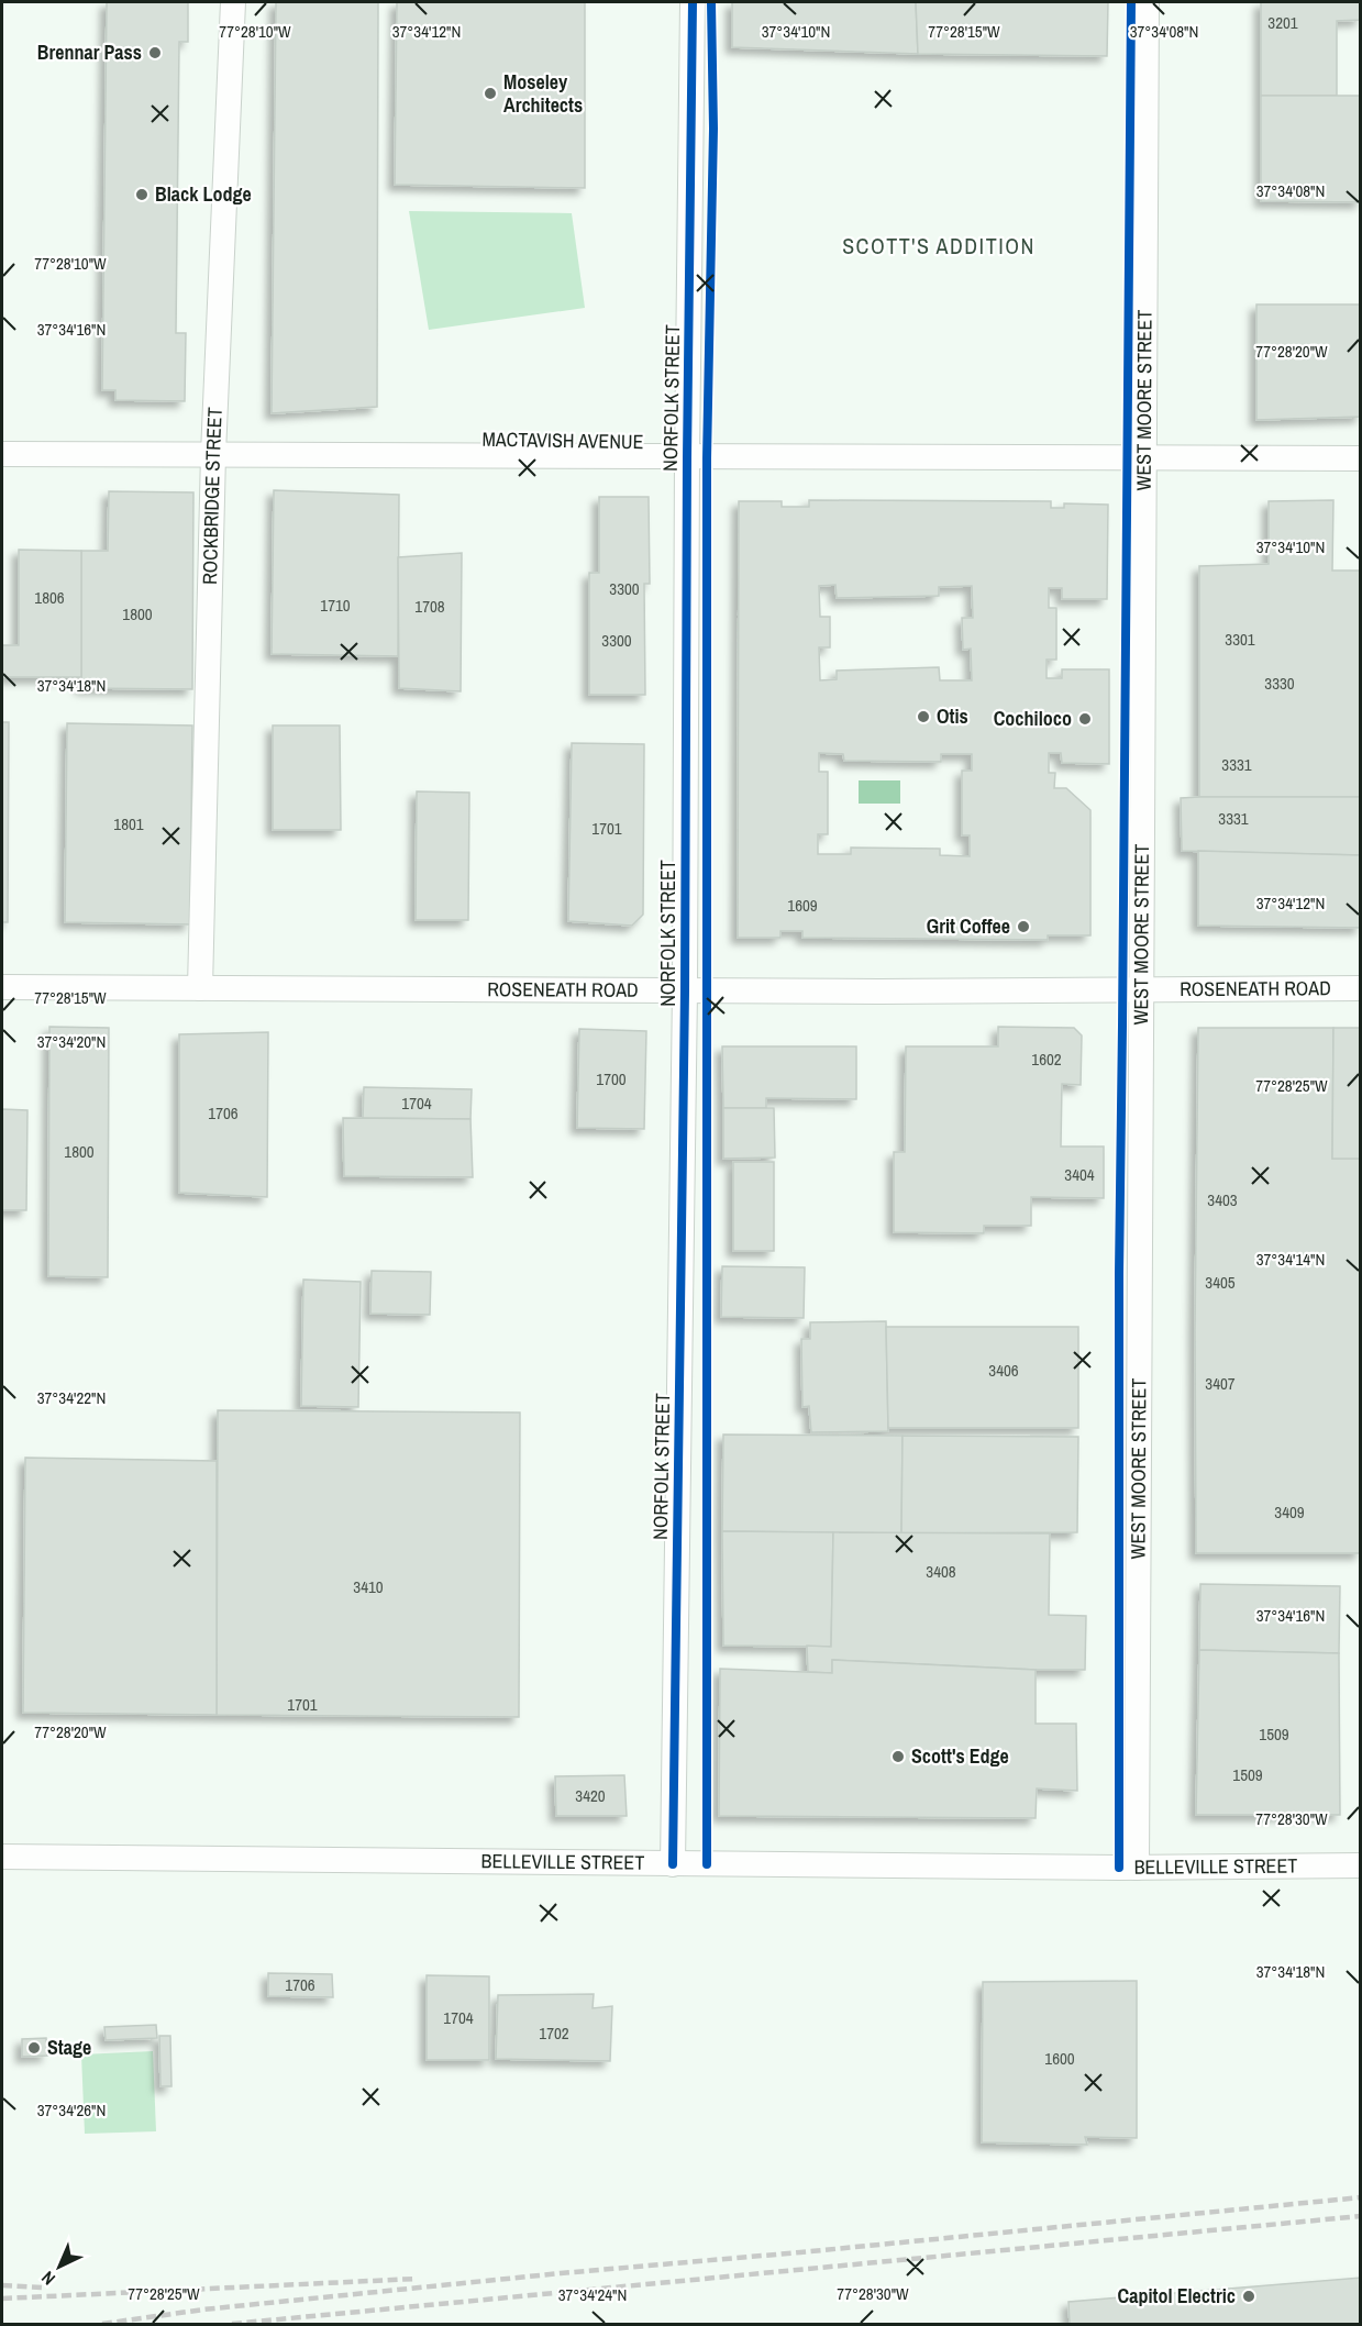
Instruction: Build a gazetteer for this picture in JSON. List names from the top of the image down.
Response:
{
  "streets": {
    "street": [
      "NORFOLK STREET",
      "WEST MOORE STREET",
      "MACTAVISH AVENUE",
      "ROCKBRIDGE STREET",
      "ROSENEATH ROAD",
      "BELLEVILLE STREET"
    ]
  },
  "crossings": [
    ["NORFOLK STREET", "MACTAVISH AVENUE"],
    ["NORFOLK STREET", "ROSENEATH ROAD"],
    ["NORFOLK STREET", "BELLEVILLE STREET"],
    ["WEST MOORE STREET", "MACTAVISH AVENUE"],
    ["WEST MOORE STREET", "ROSENEATH ROAD"],
    ["WEST MOORE STREET", "BELLEVILLE STREET"],
    ["MACTAVISH AVENUE", "ROCKBRIDGE STREET"],
    ["ROCKBRIDGE STREET", "ROSENEATH ROAD"]
  ],
  "districts": ["SCOTT'S ADDITION"],
  "places": [
    "Brennar Pass",
    "Moseley Architects",
    "Black Lodge",
    "Otis",
    "Cochiloco",
    "Grit Coffee",
    "Scott's Edge",
    "Stage",
    "Capitol Electric"
  ],
  "house_numbers": [
    "3201",
    "3300",
    "1806",
    "1710",
    "1708",
    "1800",
    "3301",
    "3300",
    "3330",
    "3331",
    "3331",
    "1801",
    "1701",
    "1609",
    "1602",
    "1700",
    "1704",
    "1706",
    "1800",
    "3404",
    "3403",
    "3405",
    "3406",
    "3407",
    "3409",
    "3408",
    "3410",
    "1701",
    "1509",
    "1509",
    "3420",
    "1706",
    "1704",
    "1702",
    "1600"
  ],
  "north": "bottom left",
  "coordinates": [
    "37°34'12\"N",
    "37°34'10\"N",
    "37°34'08\"N",
    "77°28'10\"W",
    "77°28'15\"W",
    "37°34'16\"N",
    "77°28'20\"W",
    "37°34'18\"N",
    "37°34'20\"N",
    "77°28'25\"W",
    "37°34'14\"N",
    "37°34'22\"N",
    "77°28'30\"W",
    "37°34'26\"N",
    "37°34'24\"N"
  ]
}
